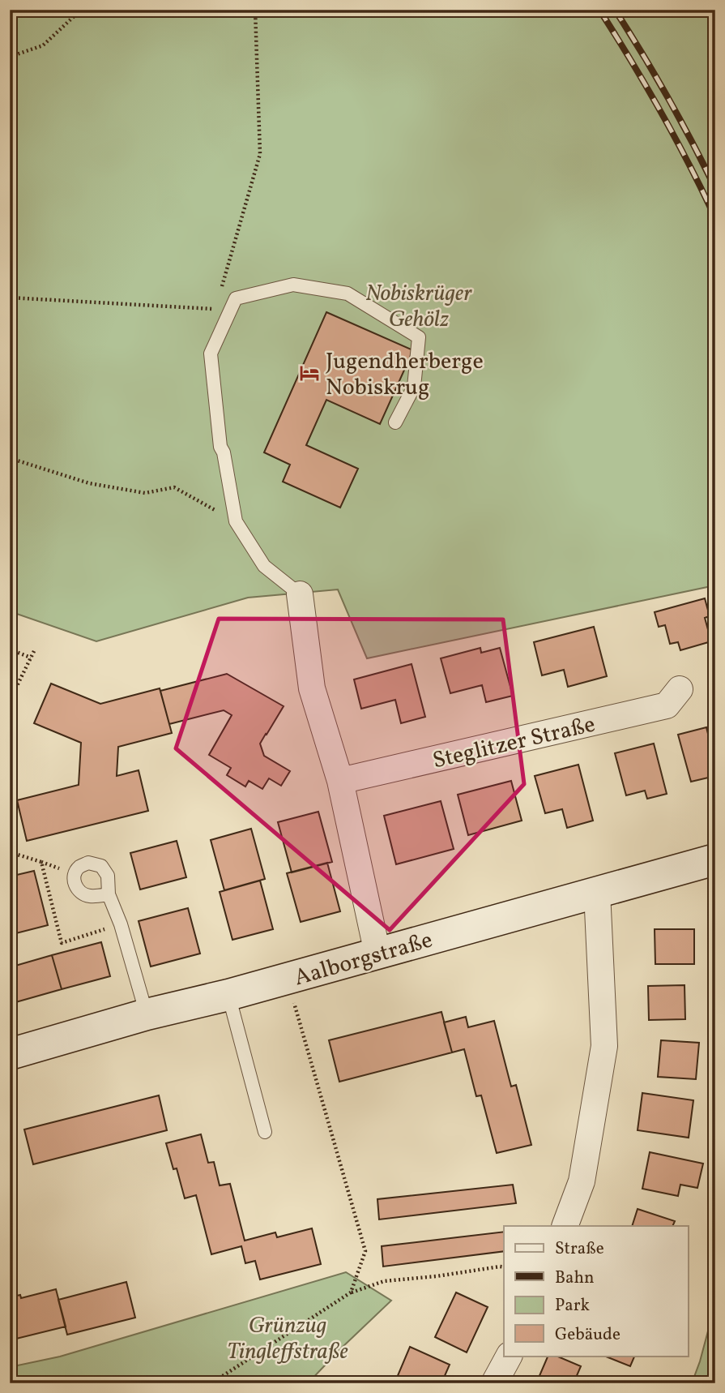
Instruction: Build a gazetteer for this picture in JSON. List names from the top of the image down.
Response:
{
  "streets": {
    "street": ["Steglitzer Straße", "Aalborgstraße"]
  },
  "parks": ["Nobiskrüger Gehölz", "Grünzug Tingleffstraße"],
  "places": {
    "hotel": ["Jugendherberge Nobiskrug"]
  },
  "legend": [
    "Straße",
    "Bahn",
    "Park",
    "Gebäude"
  ]
}
